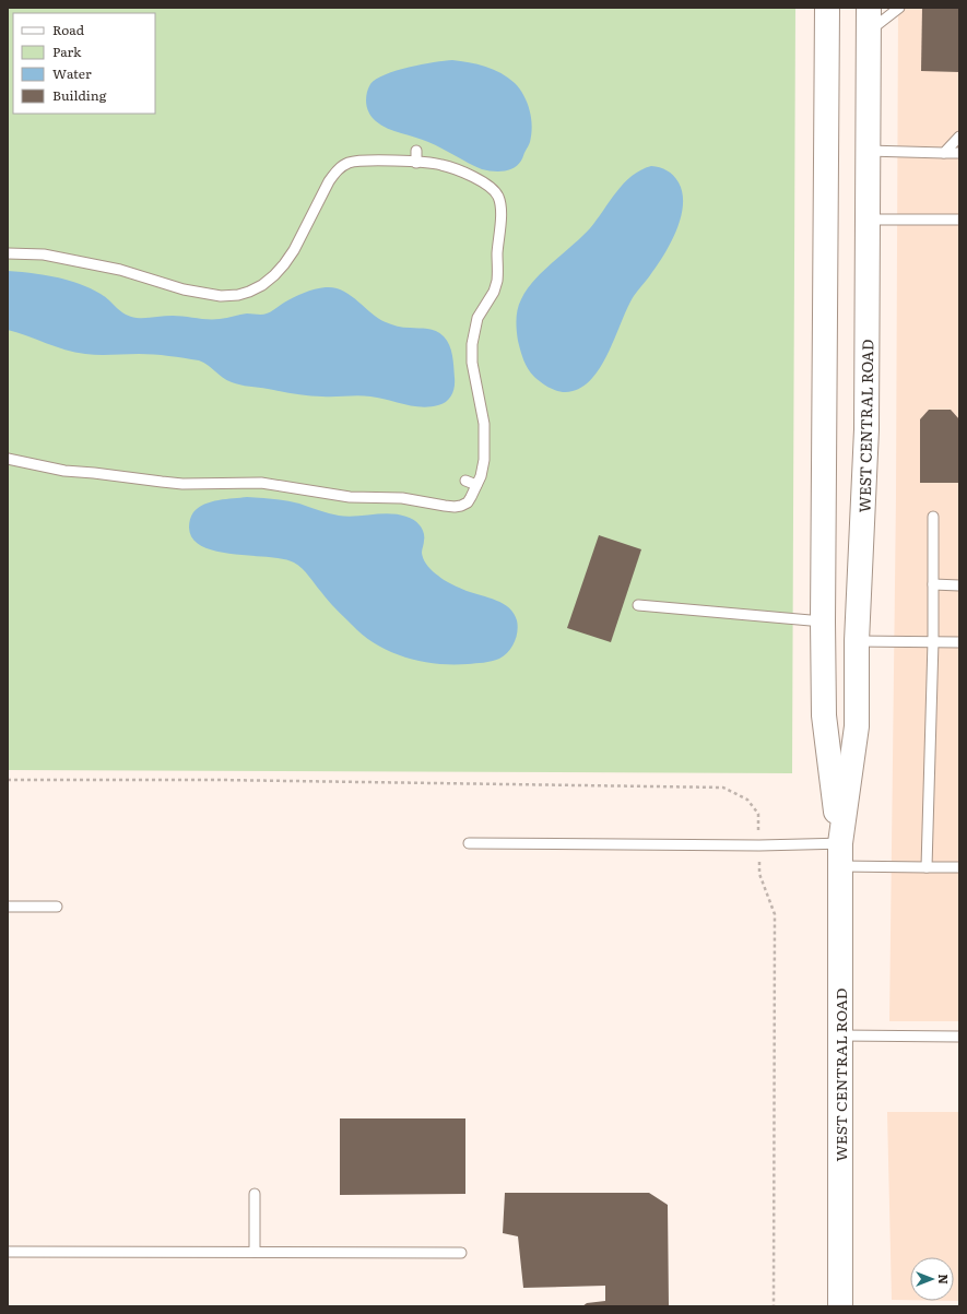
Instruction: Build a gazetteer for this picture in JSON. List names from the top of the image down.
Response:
{
  "streets": {
    "main road": ["WEST CENTRAL ROAD"]
  },
  "legend": [
    "Road",
    "Park",
    "Water",
    "Building"
  ],
  "north": "right"
}
